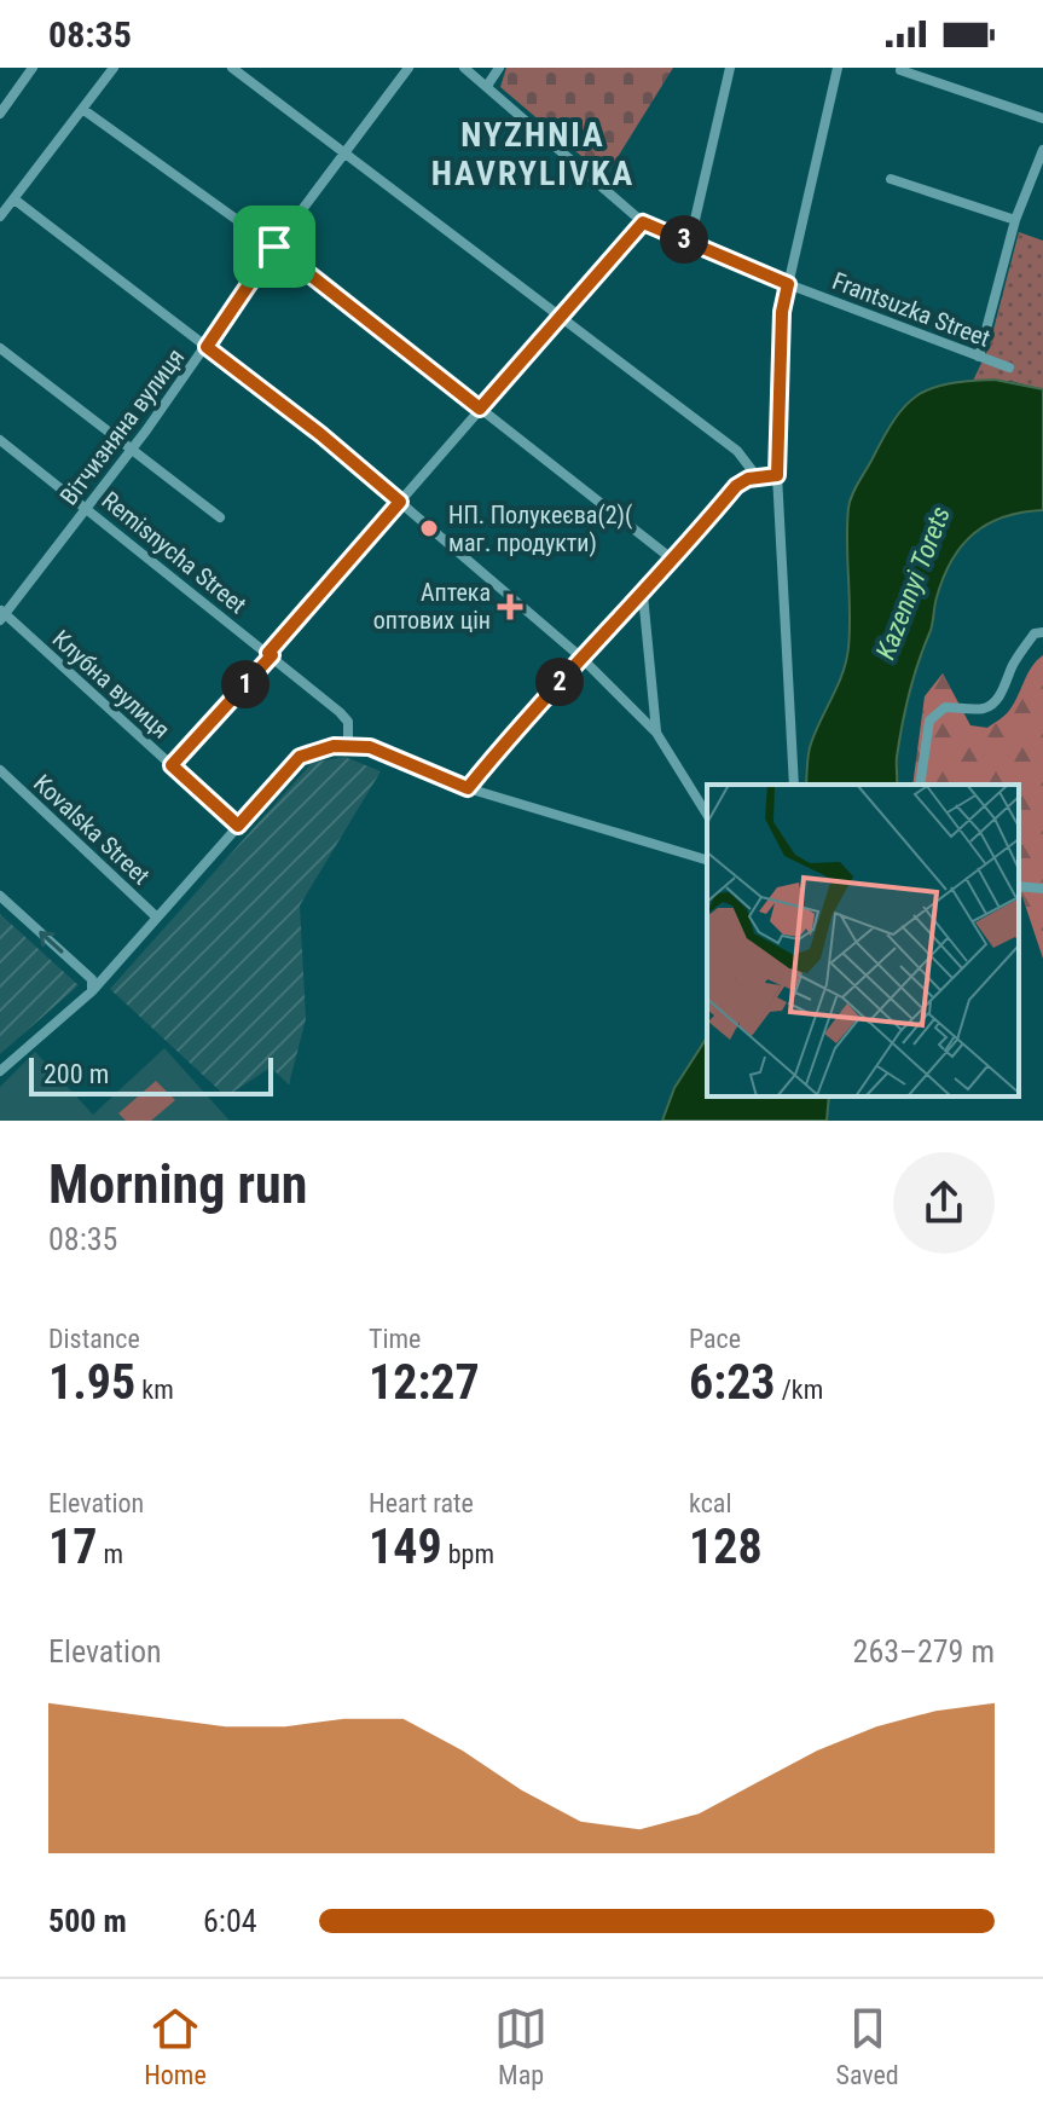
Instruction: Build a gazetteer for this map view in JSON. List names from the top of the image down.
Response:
{
  "streets": {
    "street": [
      "Frantsuzka Street",
      "Вітчизняна вулиця",
      "Remisnycha Street",
      "Клубна вулиця",
      "Kovalska Street"
    ]
  },
  "crossings": [
    ["Вітчизняна вулиця", "Remisnycha Street"],
    ["Вітчизняна вулиця", "Клубна вулиця"]
  ],
  "districts": ["NYZHNIA HAVRYLIVKA"],
  "water": ["Kazennyi Torets"],
  "places": {
    "other": ["НП. Полукеєва(2)( маг. продукти)"],
    "health": ["Аптека оптових цін"]
  },
  "scale_bar": "200 m",
  "page": {
    "status": "08:35",
    "pins": ["3", "2", "1"],
    "scale": "200 m",
    "heading": ["Morning run", "08:35"],
    "stats": [
      ["Distance", "1.95 km"],
      ["Time", "12:27"],
      ["Pace", "6:23 /km"],
      ["Elevation", "17 m"],
      ["Heart rate", "149 bpm"],
      ["kcal", "128"]
    ],
    "chart": ["Elevation", "263–279 m"],
    "list": [
      {
        "name": "500 m",
        "note": "6:04"
      }
    ],
    "tabs": ["Home", "Map", "Saved"]
  }
}
